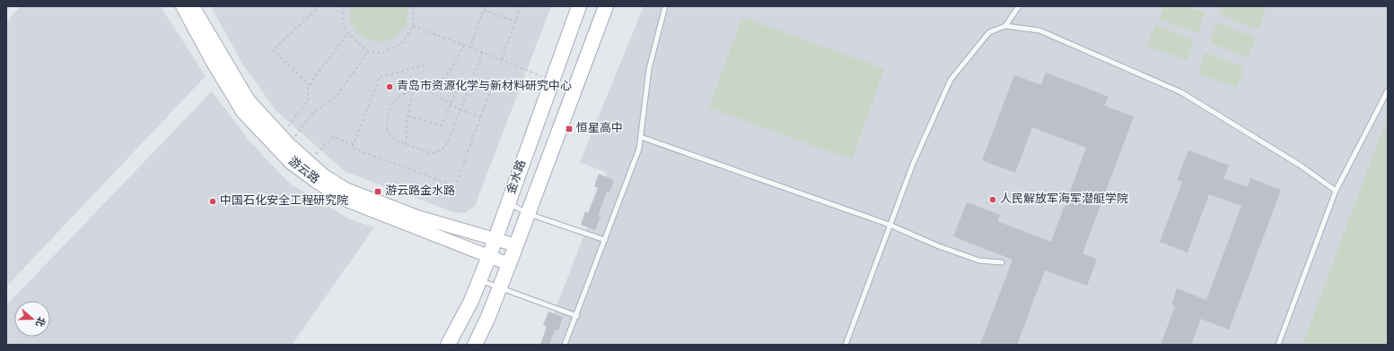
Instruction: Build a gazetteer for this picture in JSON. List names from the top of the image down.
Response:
{
  "streets": {
    "main road": ["游云路", "金水路"]
  },
  "crossings": [
    ["游云路", "金水路"]
  ],
  "places": {
    "other": ["青岛市资源化学与新材料研究中心", "人民解放军海军潜艇学院", "中国石化安全工程研究院"],
    "transit": ["恒星高中", "游云路金水路"]
  },
  "north": "right"
}
